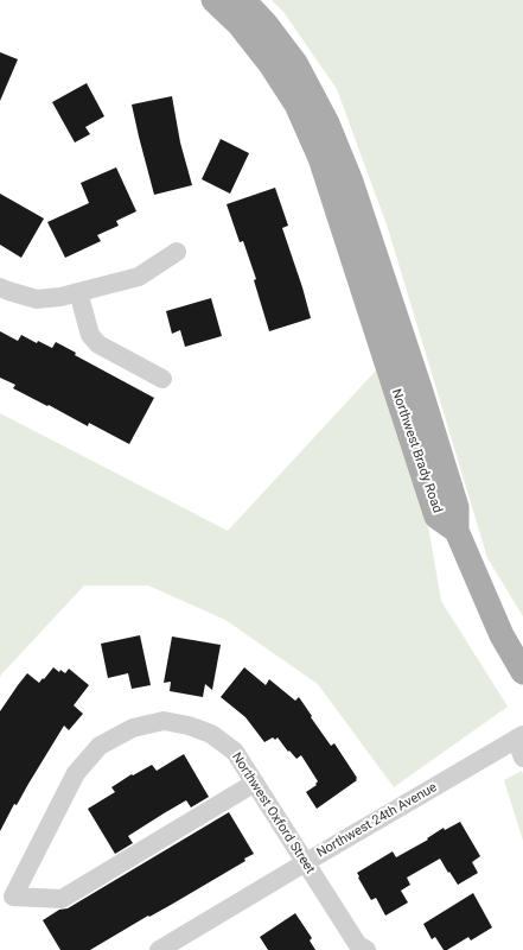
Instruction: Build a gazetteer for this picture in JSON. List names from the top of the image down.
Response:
{
  "streets": {
    "main road": ["Northwest Brady Road"],
    "street": ["Northwest Oxford Street", "Northwest 24th Avenue"]
  },
  "crossings": [
    ["Northwest Oxford Street", "Northwest 24th Avenue"]
  ]
}
